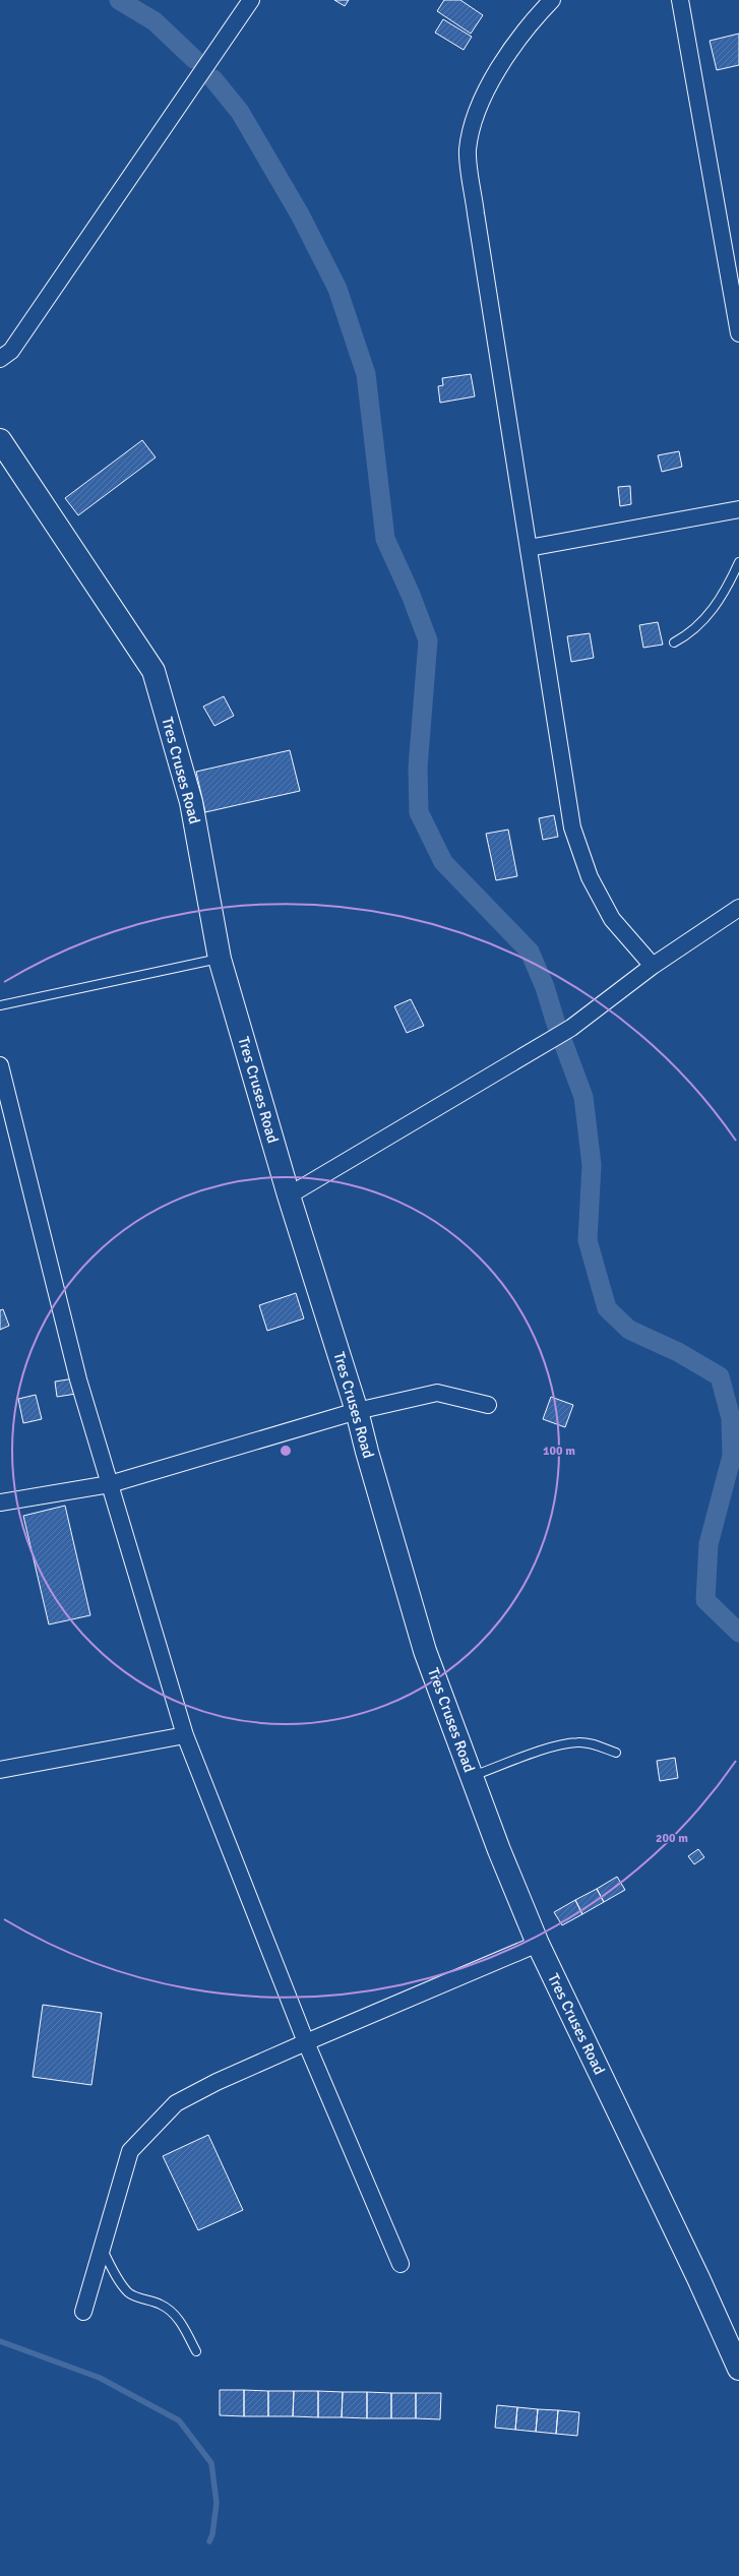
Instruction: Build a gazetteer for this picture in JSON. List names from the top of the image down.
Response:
{
  "streets": {
    "main road": ["Tres Cruses Road"]
  },
  "rings": ["100 m", "200 m"]
}
